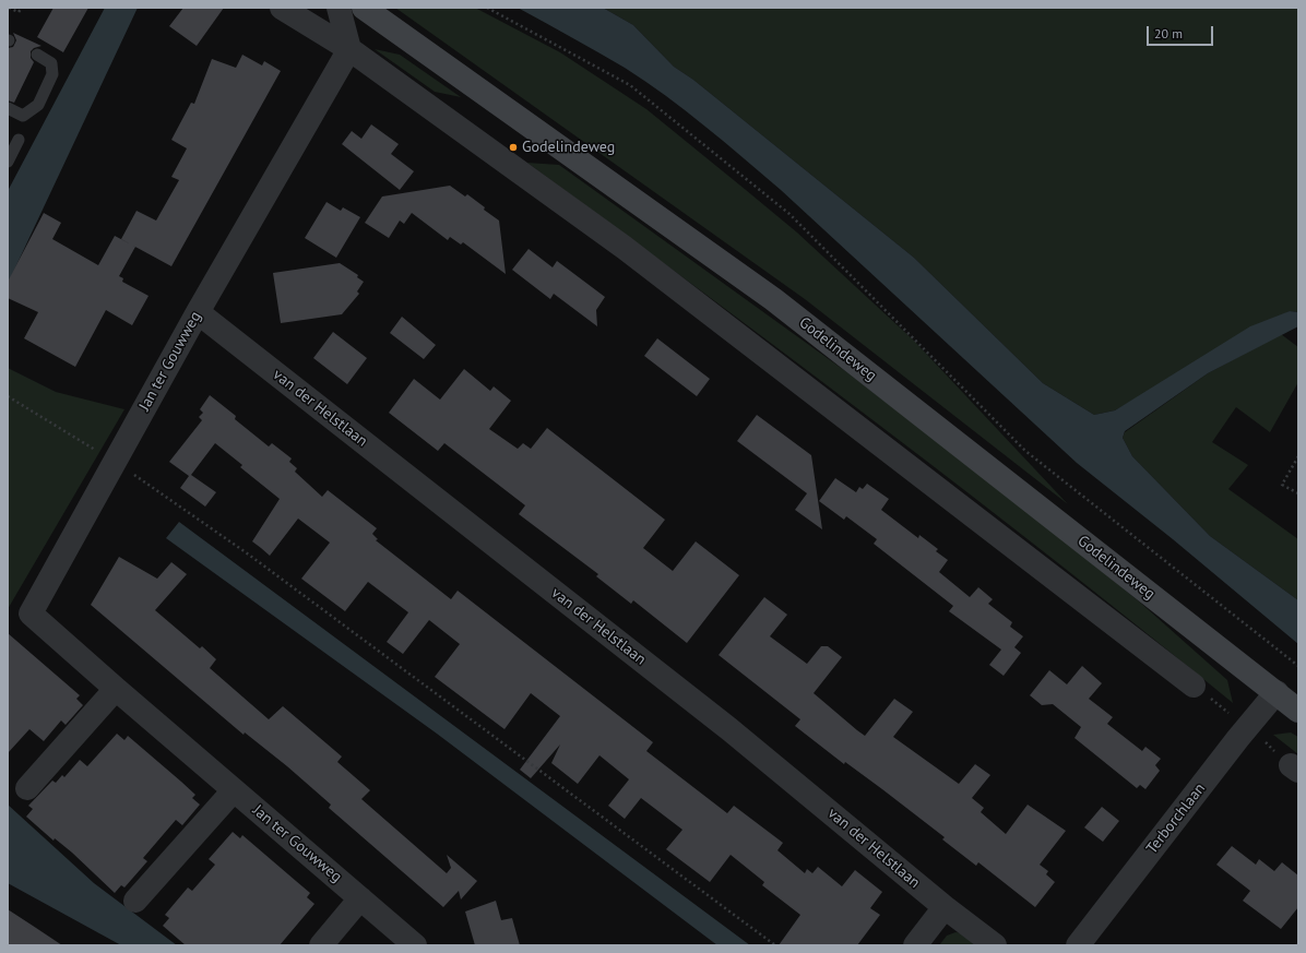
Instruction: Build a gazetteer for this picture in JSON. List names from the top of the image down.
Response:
{
  "streets": {
    "main road": ["Godelindeweg"],
    "street": ["Jan ter Gouwweg", "van der Helstlaan", "Terborchlaan"]
  },
  "crossings": [
    ["Godelindeweg", "Terborchlaan"],
    ["Jan ter Gouwweg", "van der Helstlaan"]
  ],
  "places": ["Godelindeweg"],
  "scale_bar": "20 m"
}
